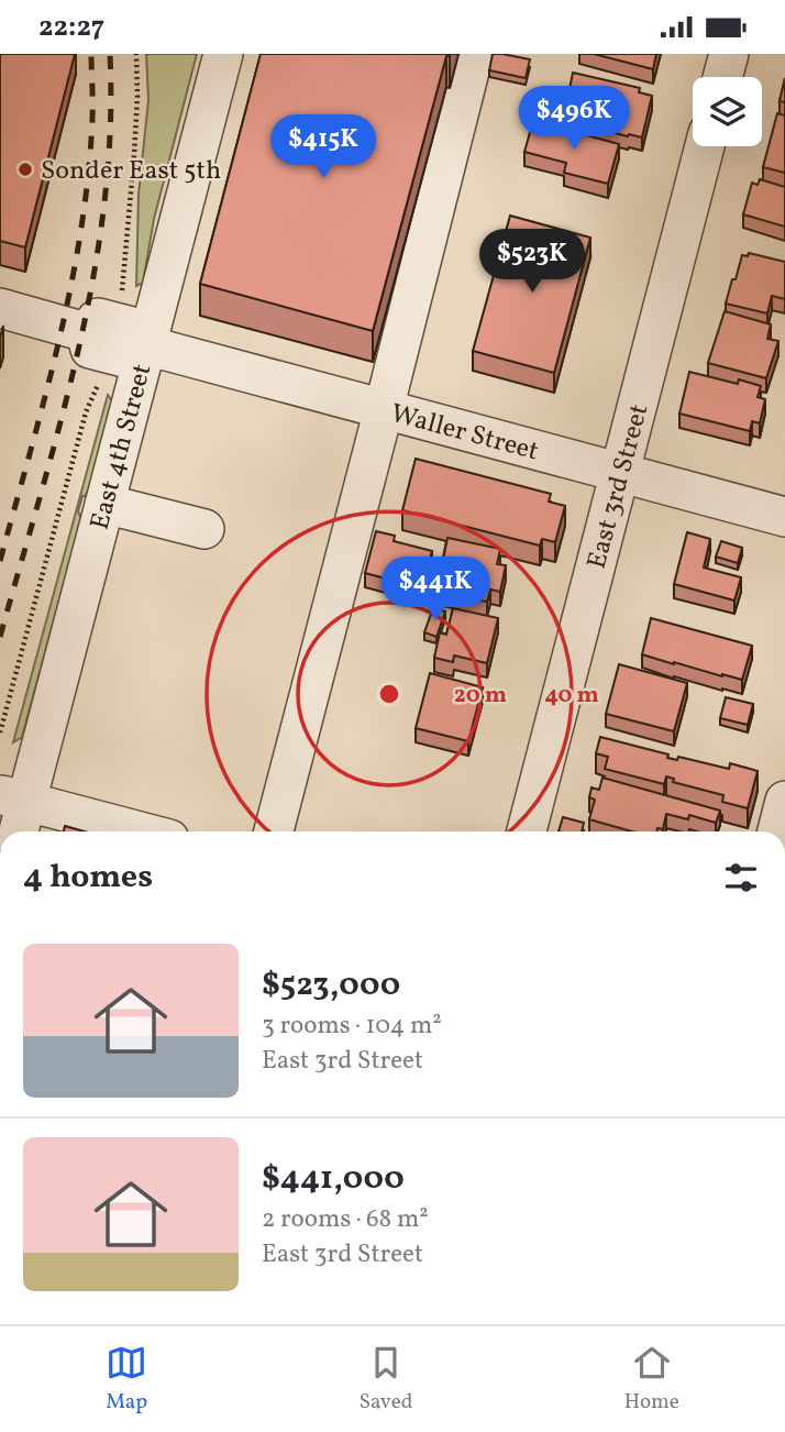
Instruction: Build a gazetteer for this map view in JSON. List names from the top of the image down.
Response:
{
  "streets": {
    "street": ["Waller Street", "East 4th Street", "East 3rd Street"]
  },
  "crossings": [
    ["Waller Street", "East 4th Street"],
    ["Waller Street", "East 3rd Street"]
  ],
  "places": ["Sonder East 5th"],
  "page": {
    "status": "22:27",
    "price": [
      "$496K",
      "$415K",
      "$523K",
      "$441K"
    ],
    "heading": "4 homes",
    "list": [
      {
        "name": "$523,000",
        "note": "3 rooms · 104 m² · East 3rd Street"
      },
      {
        "name": "$441,000",
        "note": "2 rooms · 68 m² · East 3rd Street"
      }
    ],
    "tabs": ["Map", "Saved", "Home"]
  },
  "rings": ["20 m", "40 m"]
}
